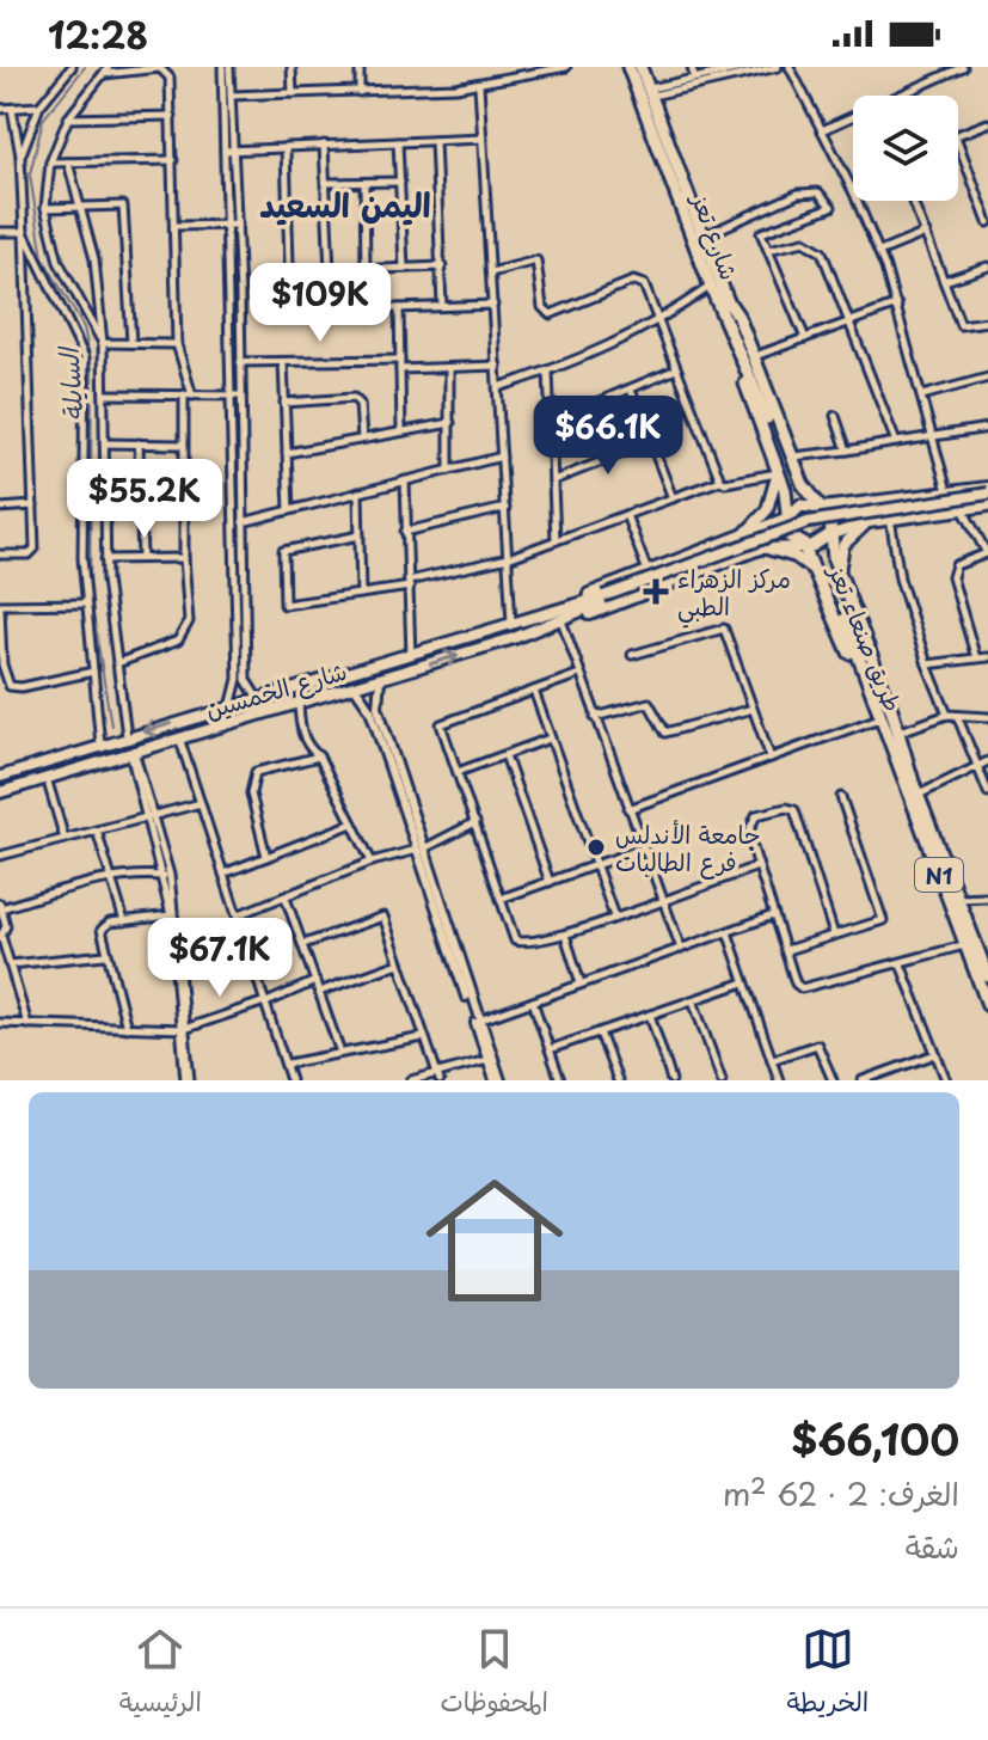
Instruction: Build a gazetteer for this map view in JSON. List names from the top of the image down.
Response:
{
  "streets": {
    "highway": ["شارع تعز", "طريق صنعاء تعز", "N1"],
    "main road": ["شارع الخمسين"]
  },
  "crossings": [
    ["طريق صنعاء تعز", "شارع الخمسين"]
  ],
  "districts": ["اليمن السعيد"],
  "water": ["السايلة"],
  "places": {
    "health": ["مركز الزهراء الطبي"],
    "other": ["جامعة الأندلس فرع الطالبات"]
  },
  "page": {
    "status": "12:28",
    "price": [
      "$109K",
      "$66.1K",
      "$55.2K",
      "$67.1K"
    ],
    "list": [
      {
        "name": "$66,100",
        "note": "الغرف: 2 · 62 m² · شقة"
      }
    ],
    "tabs": ["الخريطة", "المحفوظات", "الرئيسية"]
  }
}
